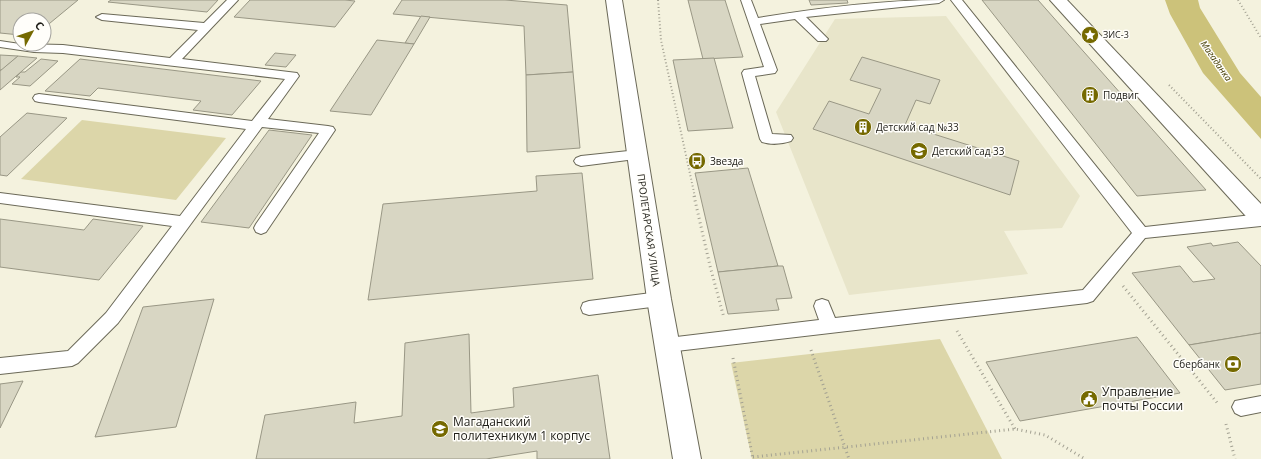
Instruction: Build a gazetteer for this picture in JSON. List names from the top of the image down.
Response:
{
  "streets": {
    "street": ["ПРОЛЕТАРСКАЯ УЛИЦА"]
  },
  "water": ["Магаданка"],
  "places": {
    "place": ["ЗИС-3"],
    "building": ["Подвиг", "Детский сад №33"],
    "school or university": ["Детский сад 33", "Магаданский политехникум 1 корпус"],
    "bus stop": ["Звезда"],
    "bank": ["Сбербанк"],
    "public building": ["Управление почты России"]
  },
  "north": "top right"
}
